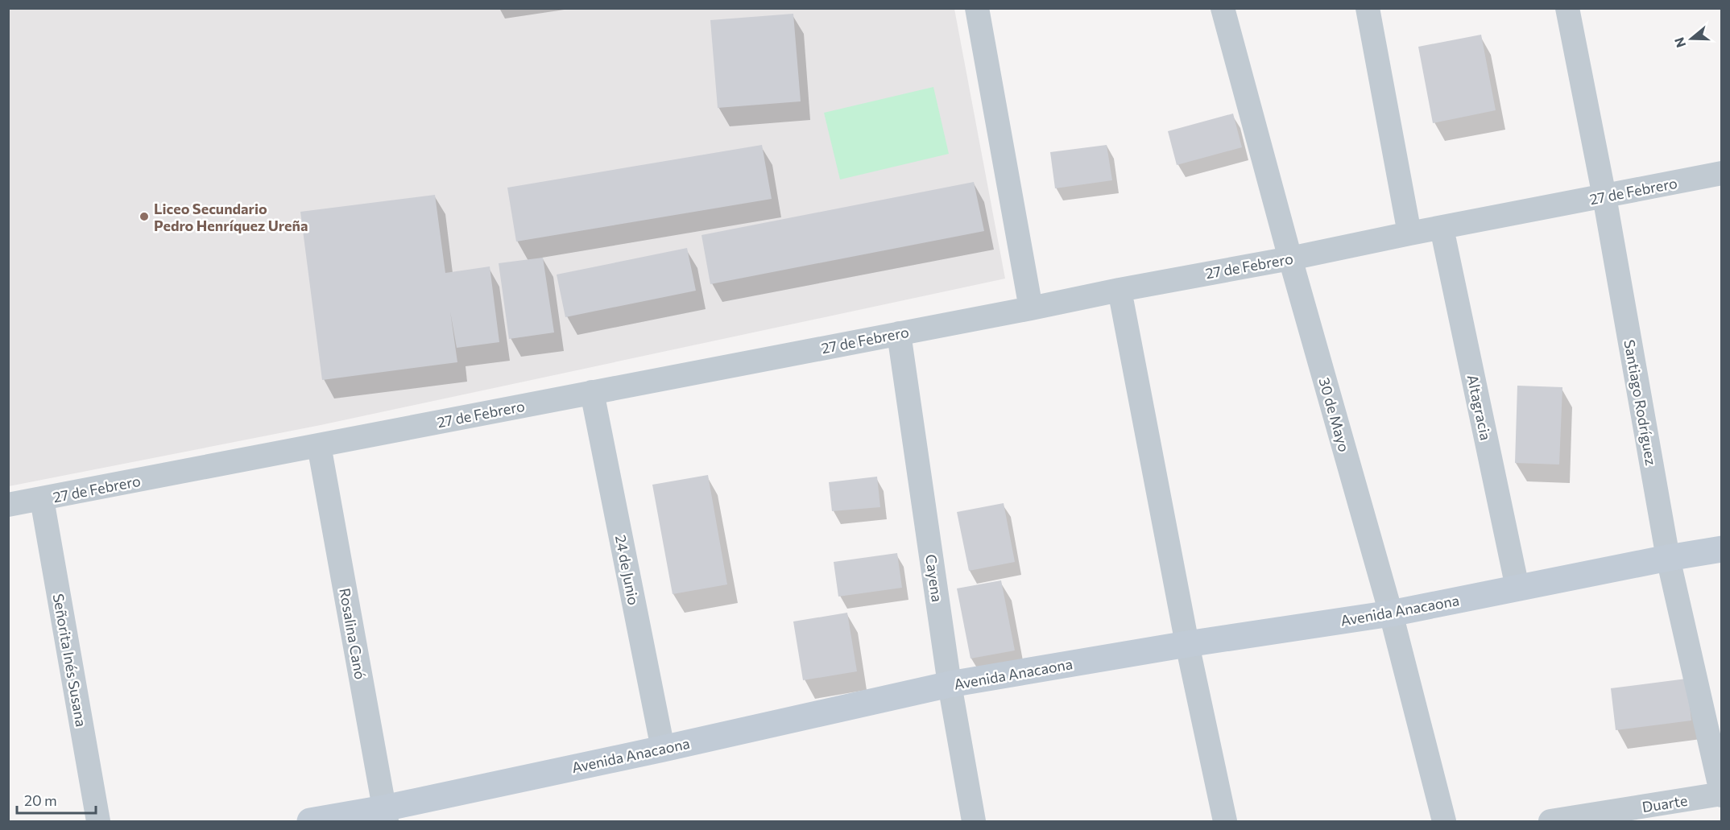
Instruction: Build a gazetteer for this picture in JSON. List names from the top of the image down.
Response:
{
  "streets": {
    "street": [
      "27 de Febrero",
      "Santiago Rodríguez",
      "Altagracia",
      "30 de Mayo",
      "24 de Junio",
      "Cayena",
      "Avenida Anacaona",
      "Rosalina Canó",
      "Señorita Inés Susana",
      "Duarte"
    ]
  },
  "crossings": [
    ["27 de Febrero", "Santiago Rodríguez"],
    ["27 de Febrero", "Altagracia"],
    ["27 de Febrero", "30 de Mayo"],
    ["27 de Febrero", "24 de Junio"],
    ["27 de Febrero", "Cayena"],
    ["27 de Febrero", "Rosalina Canó"],
    ["27 de Febrero", "Señorita Inés Susana"],
    ["Santiago Rodríguez", "Avenida Anacaona"],
    ["Santiago Rodríguez", "Duarte"],
    ["Altagracia", "Avenida Anacaona"],
    ["30 de Mayo", "Avenida Anacaona"],
    ["24 de Junio", "Avenida Anacaona"],
    ["Cayena", "Avenida Anacaona"],
    ["Avenida Anacaona", "Rosalina Canó"]
  ],
  "places": ["Liceo Secundario Pedro Henríquez Ureña"],
  "scale_bar": "20 m",
  "north": "left"
}
